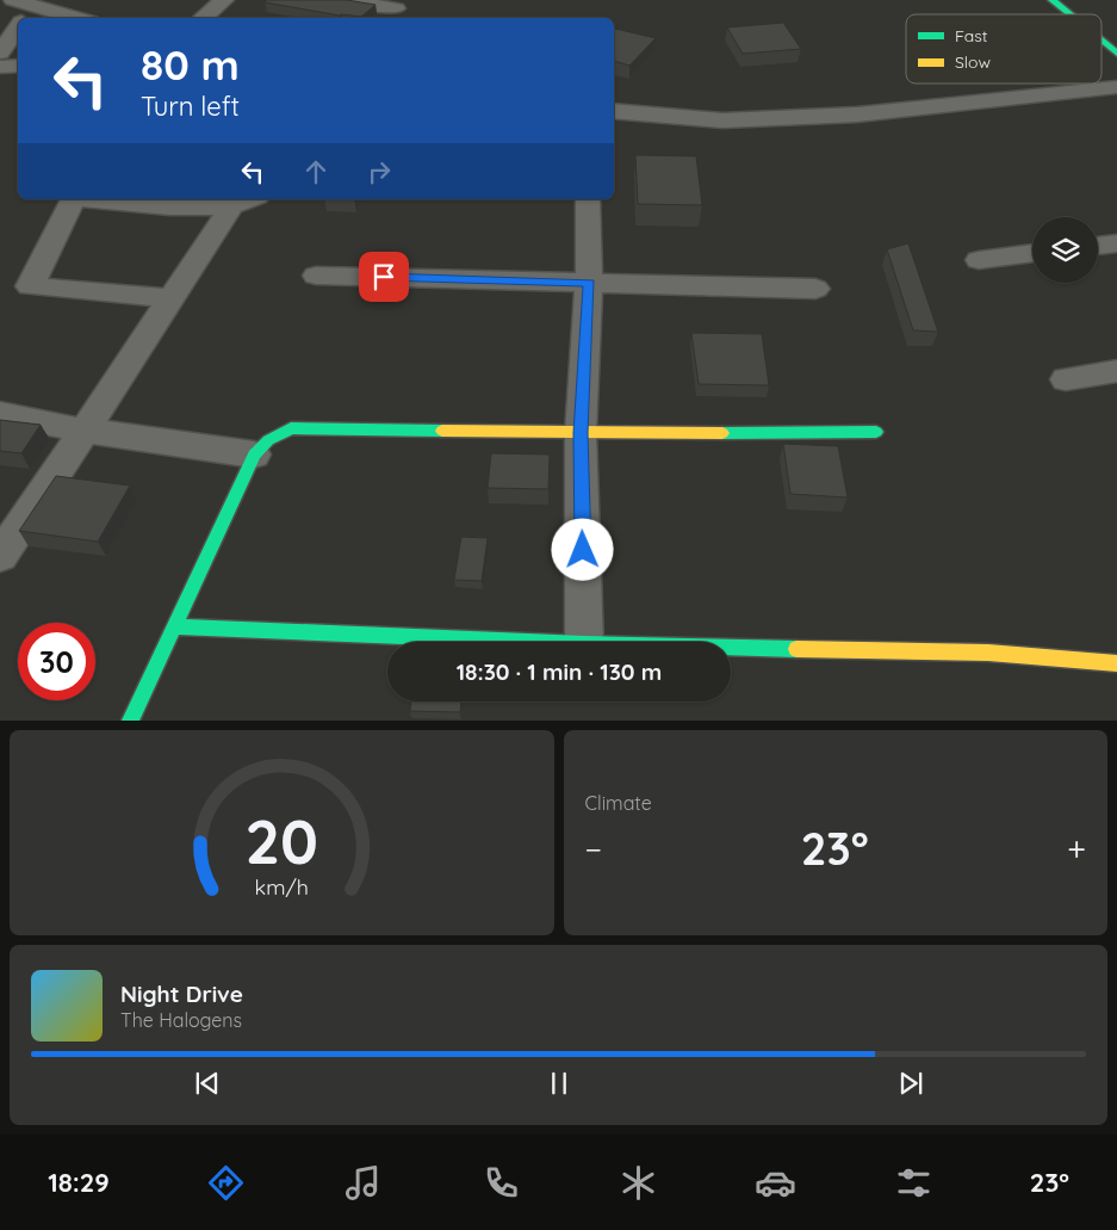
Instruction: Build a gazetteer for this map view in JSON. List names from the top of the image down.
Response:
{
  "legend": ["Fast", "Slow"],
  "page": {
    "turn": ["80 m", "Turn left"],
    "limit": "30",
    "trip": "18:30 · 1 min · 130 m",
    "tile": "Climate",
    "heat": ["−", "23°", "+"],
    "song": ["Night Drive", "The Halogens"],
    "tabs": ["18:29", "23°"],
    "gauge": ["20", "km/h"]
  }
}
